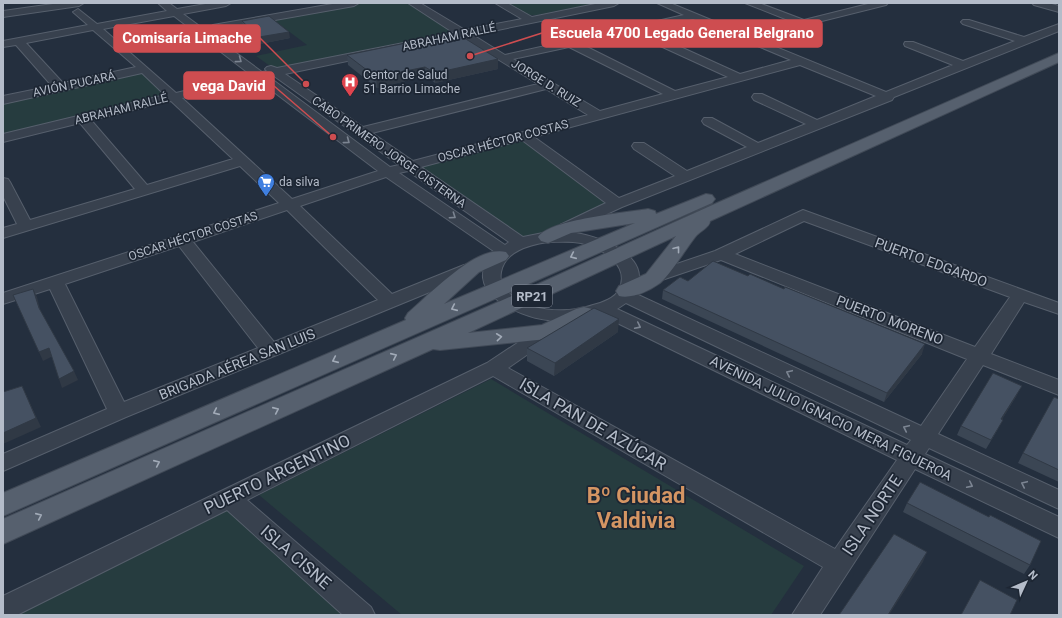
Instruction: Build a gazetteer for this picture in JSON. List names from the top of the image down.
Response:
{
  "streets": {
    "main road": ["RP21"],
    "street": [
      "ABRAHAM RALLÉ",
      "JORGE D. RUIZ",
      "AVIÓN PUCARÁ",
      "OSCAR HÉCTOR COSTAS",
      "CABO PRIMERO JORGE CISTERNA",
      "PUERTO EDGARDO",
      "PUERTO MORENO",
      "BRIGADA AÉREA SAN LUIS",
      "AVENIDA JULIO IGNACIO MERA FIGUEROA",
      "ISLA PAN DE AZÚCAR",
      "PUERTO ARGENTINO",
      "ISLA NORTE",
      "ISLA CISNE"
    ]
  },
  "crossings": [
    ["ABRAHAM RALLÉ", "JORGE D. RUIZ"],
    ["ABRAHAM RALLÉ", "CABO PRIMERO JORGE CISTERNA"],
    ["JORGE D. RUIZ", "OSCAR HÉCTOR COSTAS"],
    ["OSCAR HÉCTOR COSTAS", "CABO PRIMERO JORGE CISTERNA"],
    ["PUERTO EDGARDO", "PUERTO MORENO"],
    ["PUERTO EDGARDO", "ISLA NORTE"],
    ["PUERTO MORENO", "ISLA NORTE"],
    ["AVENIDA JULIO IGNACIO MERA FIGUEROA", "ISLA NORTE"],
    ["ISLA PAN DE AZÚCAR", "PUERTO ARGENTINO"],
    ["ISLA PAN DE AZÚCAR", "ISLA NORTE"],
    ["PUERTO ARGENTINO", "ISLA CISNE"]
  ],
  "districts": ["Bº Ciudad Valdivia"],
  "places": {
    "other": ["Escuela 4700 Legado General Belgrano", "Comisaría Limache", "vega David"],
    "hospital": ["Centor de Salud 51 Barrio Limache"],
    "supermarket": ["da silva"]
  },
  "north": "top right"
}
